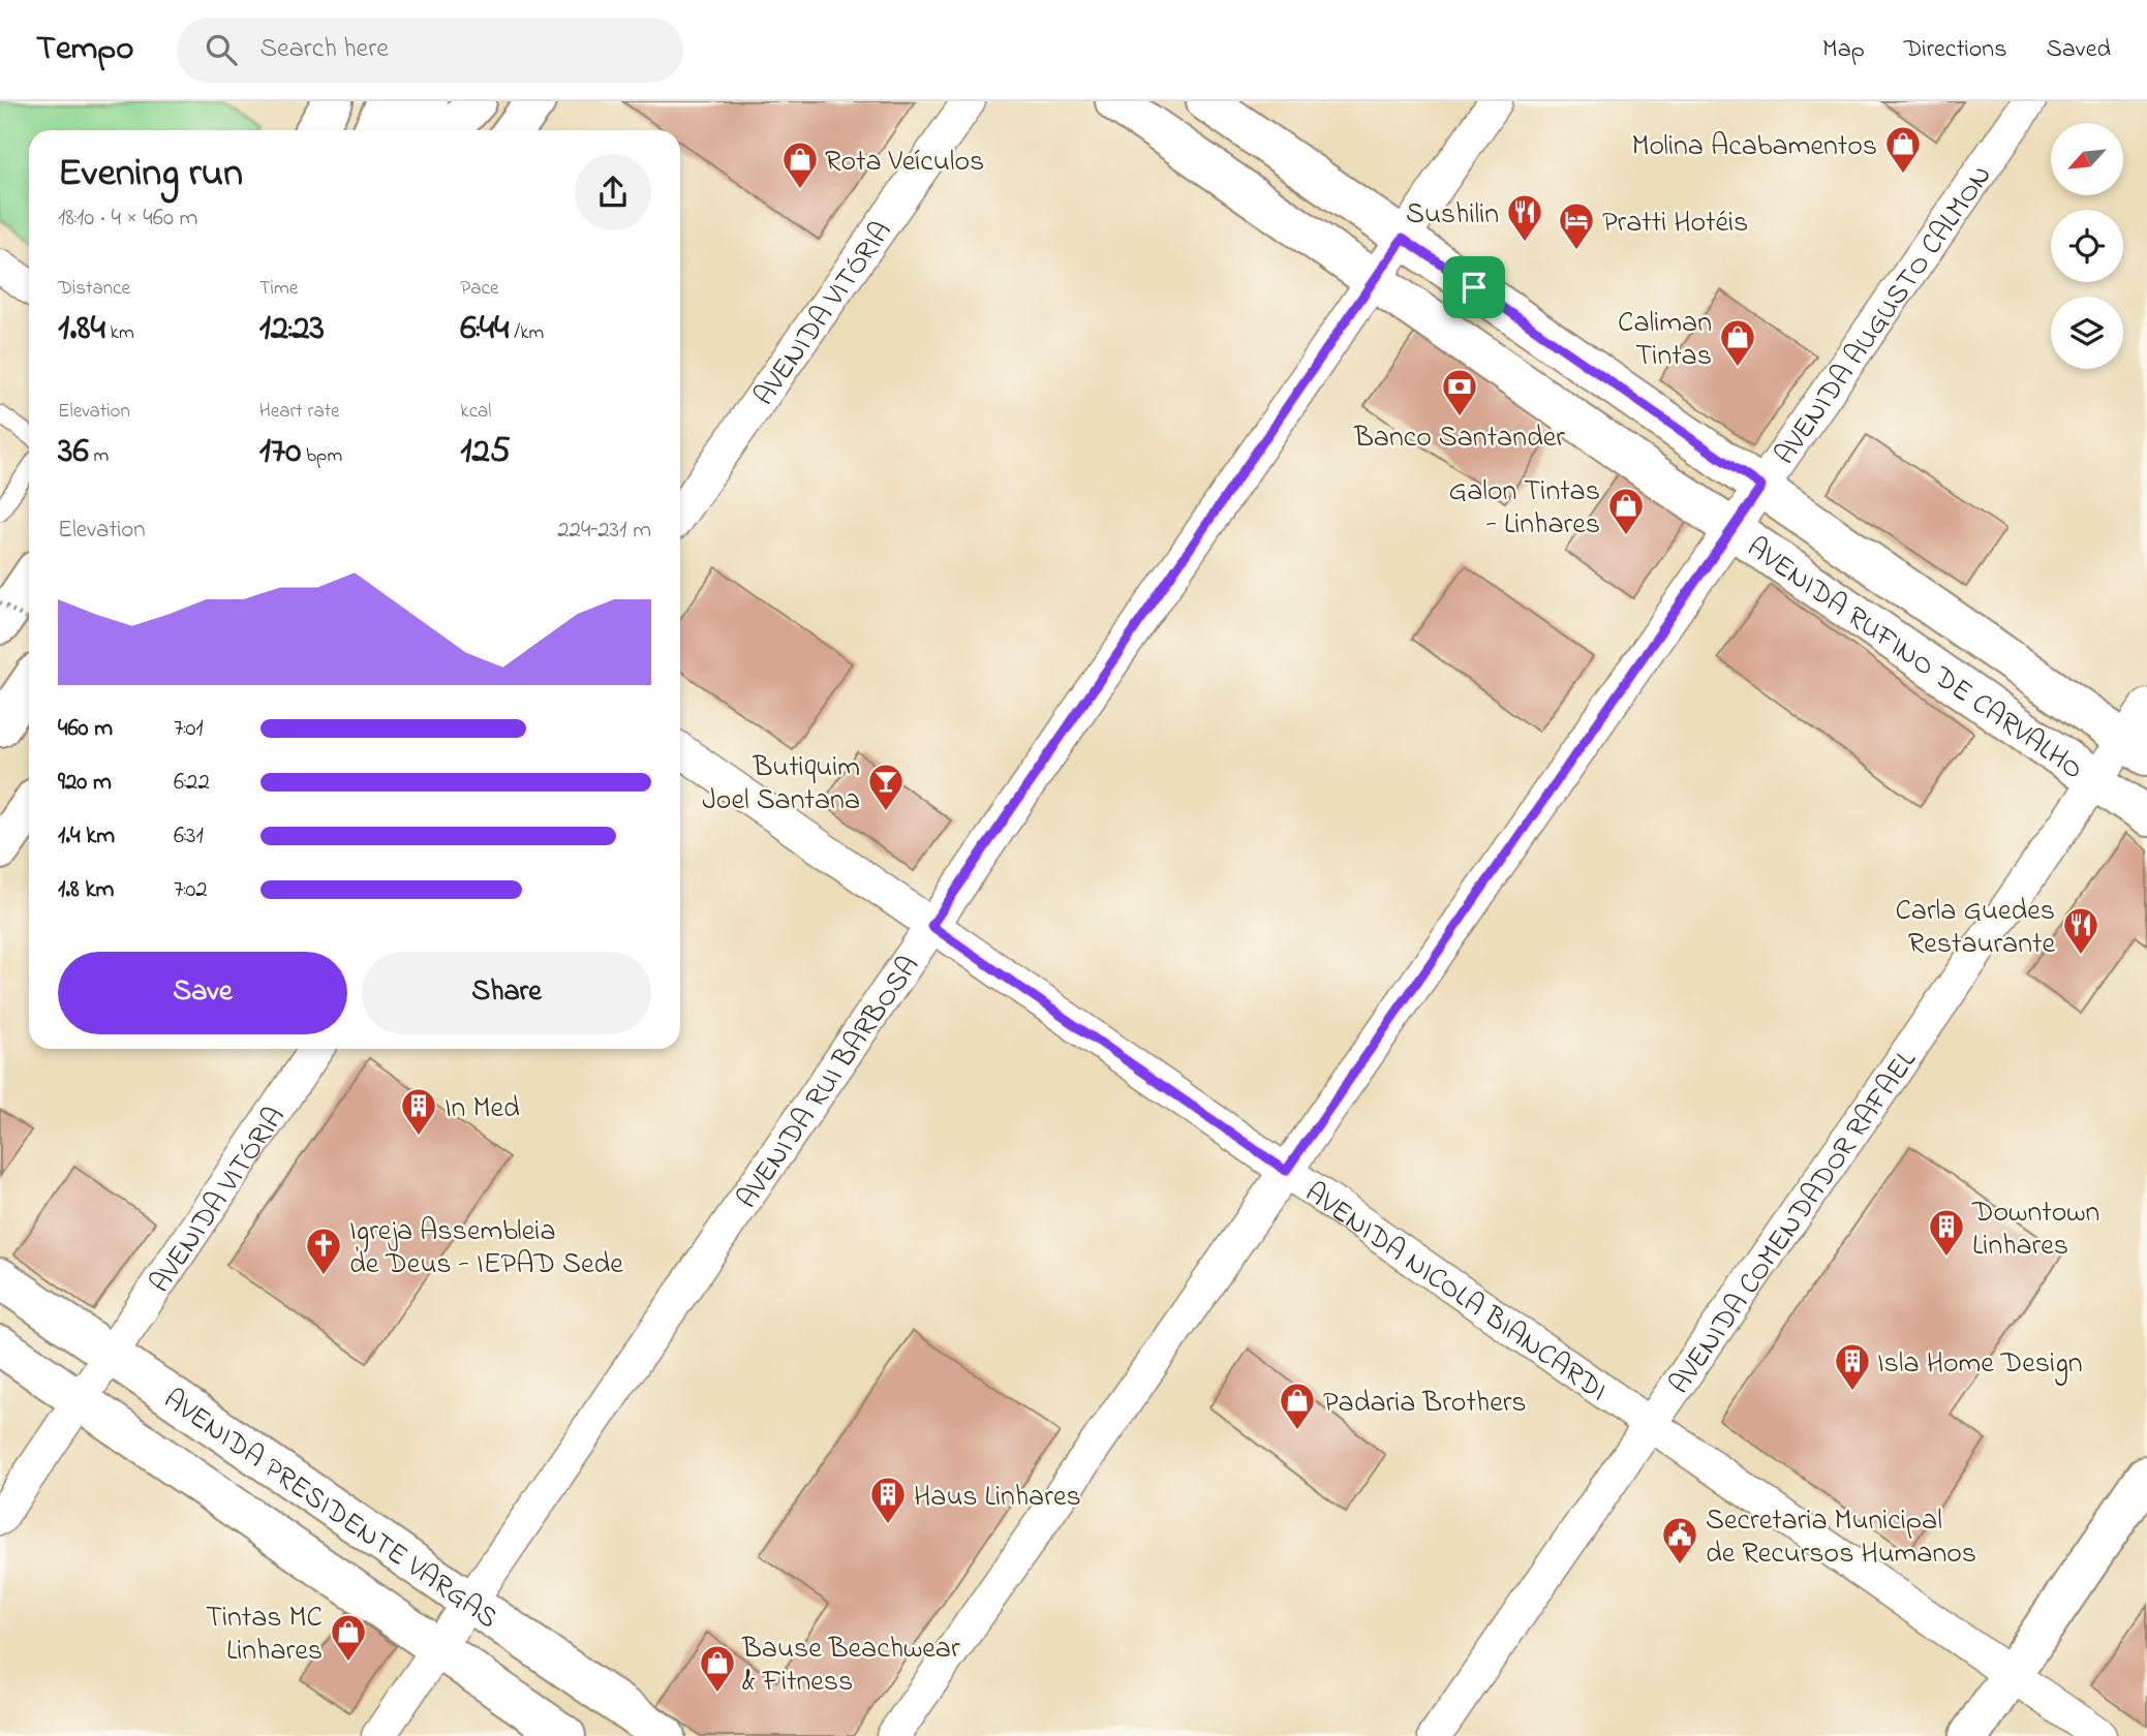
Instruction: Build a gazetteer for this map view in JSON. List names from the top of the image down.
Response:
{
  "streets": {
    "main road": ["AVENIDA RUFINO DE CARVALHO", "AVENIDA PRESIDENTE VARGAS"],
    "street": [
      "AVENIDA VITÓRIA",
      "AVENIDA AUGUSTO CALMON",
      "AVENIDA RUI BARBOSA",
      "AVENIDA COMENDADOR RAFAEL",
      "AVENIDA NICOLA BIANCARDI"
    ]
  },
  "crossings": [
    ["AVENIDA VITÓRIA", "AVENIDA PRESIDENTE VARGAS"],
    ["AVENIDA AUGUSTO CALMON", "AVENIDA RUFINO DE CARVALHO"],
    ["AVENIDA AUGUSTO CALMON", "AVENIDA NICOLA BIANCARDI"],
    ["AVENIDA RUFINO DE CARVALHO", "AVENIDA RUI BARBOSA"],
    ["AVENIDA RUFINO DE CARVALHO", "AVENIDA COMENDADOR RAFAEL"],
    ["AVENIDA RUI BARBOSA", "AVENIDA NICOLA BIANCARDI"],
    ["AVENIDA RUI BARBOSA", "AVENIDA PRESIDENTE VARGAS"],
    ["AVENIDA COMENDADOR RAFAEL", "AVENIDA NICOLA BIANCARDI"]
  ],
  "places": {
    "shop": [
      "Molina Acabamentos",
      "Rota Veículos",
      "Caliman Tintas",
      "Galon Tintas - Linhares",
      "Padaria Brothers",
      "Tintas MC Linhares",
      "Bause Beachwear & Fitness"
    ],
    "restaurant": ["Sushilin", "Carla Guedes Restaurante"],
    "hotel": ["Pratti Hotéis"],
    "bank": ["Banco Santander"],
    "bar": ["Butiquim Joel Santana"],
    "building": [
      "In Med",
      "Downtown Linhares",
      "Isla Home Design",
      "Haus Linhares"
    ],
    "church": ["Igreja Assembleia de Deus - IEPAD Sede"],
    "public building": ["Secretaria Municipal de Recursos Humanos"]
  },
  "north": "bottom left",
  "page": {
    "header": "Tempo",
    "search": "Search here",
    "nav": ["Map", "Directions", "Saved"],
    "heading": ["Evening run", "18:10 · 4 × 460 m"],
    "stats": [
      ["Distance", "1.84 km"],
      ["Time", "12:23"],
      ["Pace", "6:44 /km"],
      ["Elevation", "36 m"],
      ["Heart rate", "170 bpm"],
      ["kcal", "125"]
    ],
    "chart": ["Elevation", "224–231 m"],
    "list": [
      {
        "name": "460 m",
        "note": "7:01"
      },
      {
        "name": "920 m",
        "note": "6:22"
      },
      {
        "name": "1.4 km",
        "note": "6:31"
      },
      {
        "name": "1.8 km",
        "note": "7:02"
      }
    ],
    "buttons": ["Save", "Share"]
  }
}
